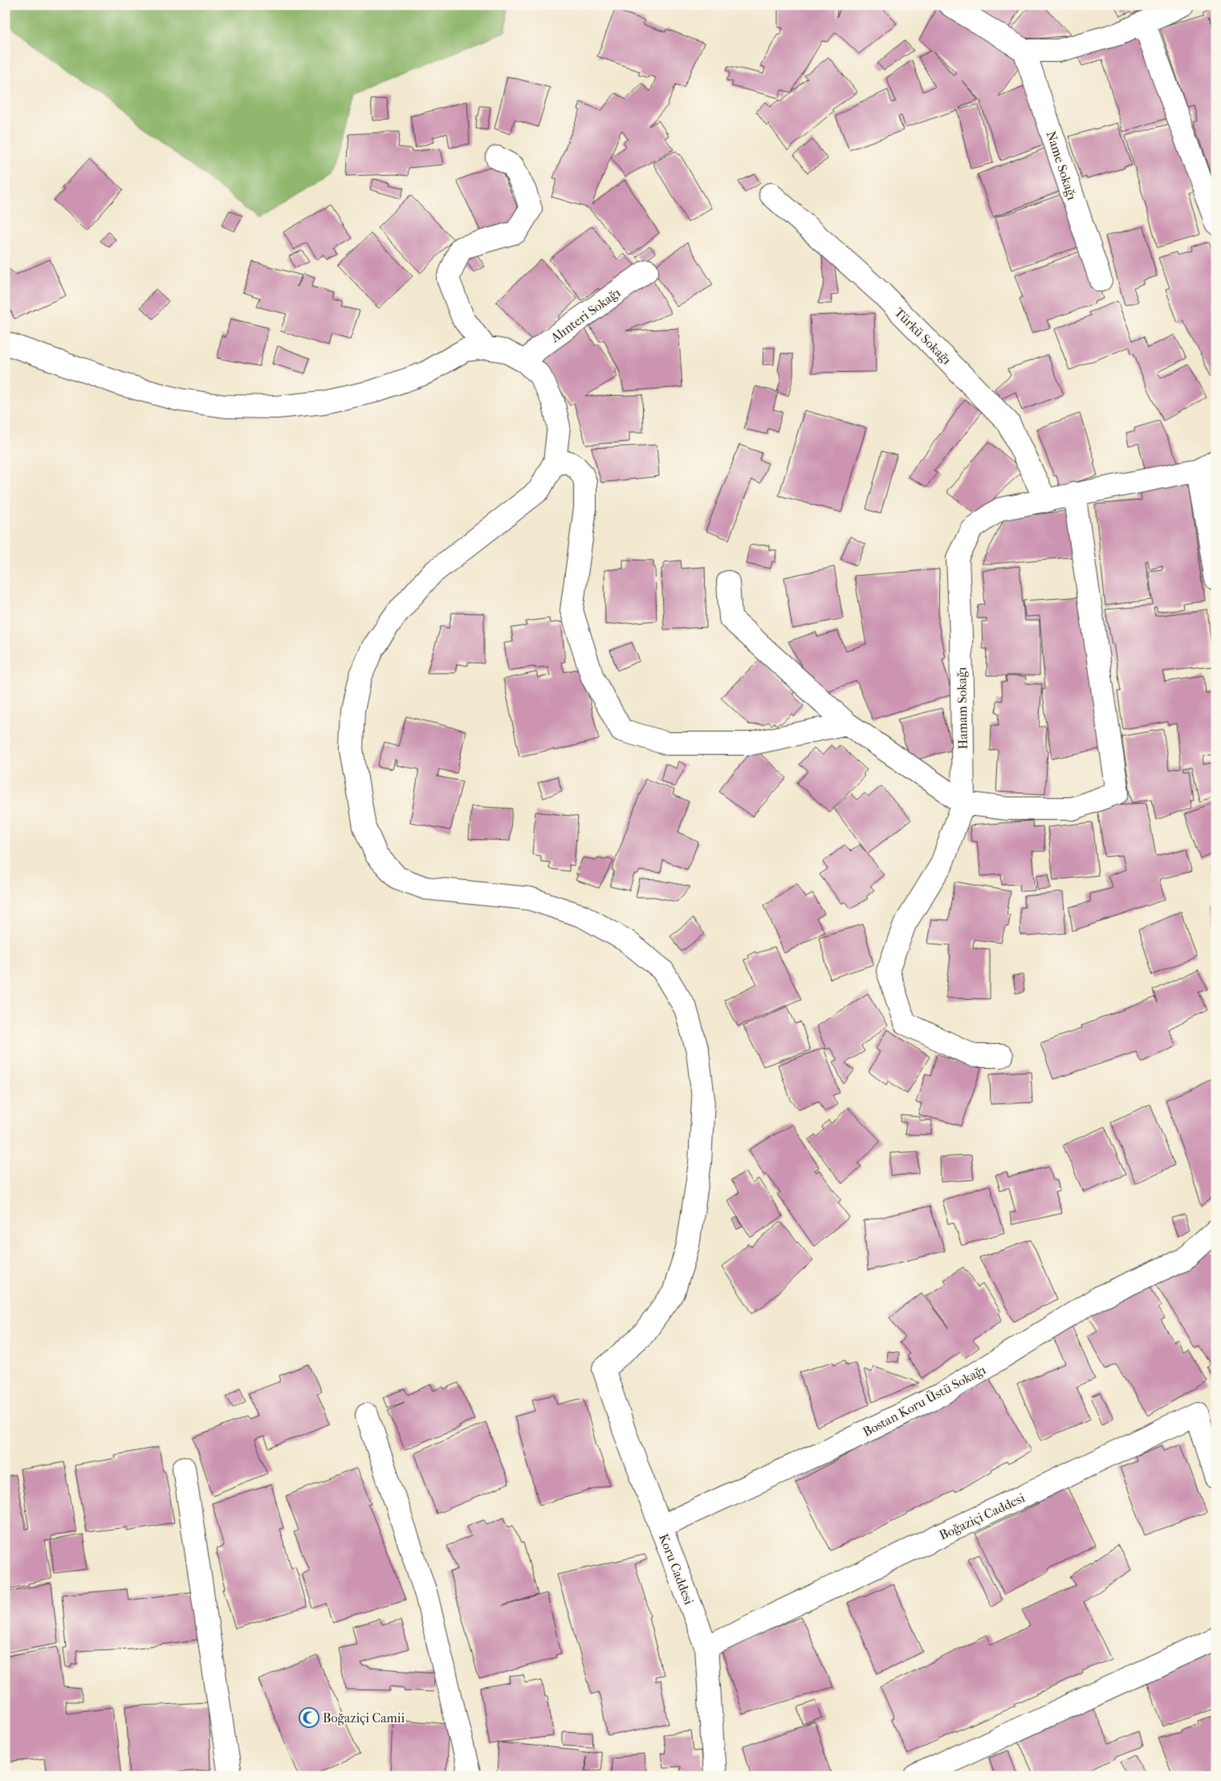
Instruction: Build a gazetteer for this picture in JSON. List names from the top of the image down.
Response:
{
  "streets": {
    "street": [
      "Name Sokağı",
      "Alınteri Sokağı",
      "Türkü Sokağı",
      "Hamam Sokağı",
      "Bostan Koru Üstü Sokağı",
      "Boğaziçi Caddesi",
      "Koru Caddesi"
    ]
  },
  "crossings": [
    ["Türkü Sokağı", "Hamam Sokağı"],
    ["Bostan Koru Üstü Sokağı", "Koru Caddesi"],
    ["Boğaziçi Caddesi", "Koru Caddesi"]
  ],
  "places": {
    "mosque": ["Boğaziçi Camii"]
  }
}
